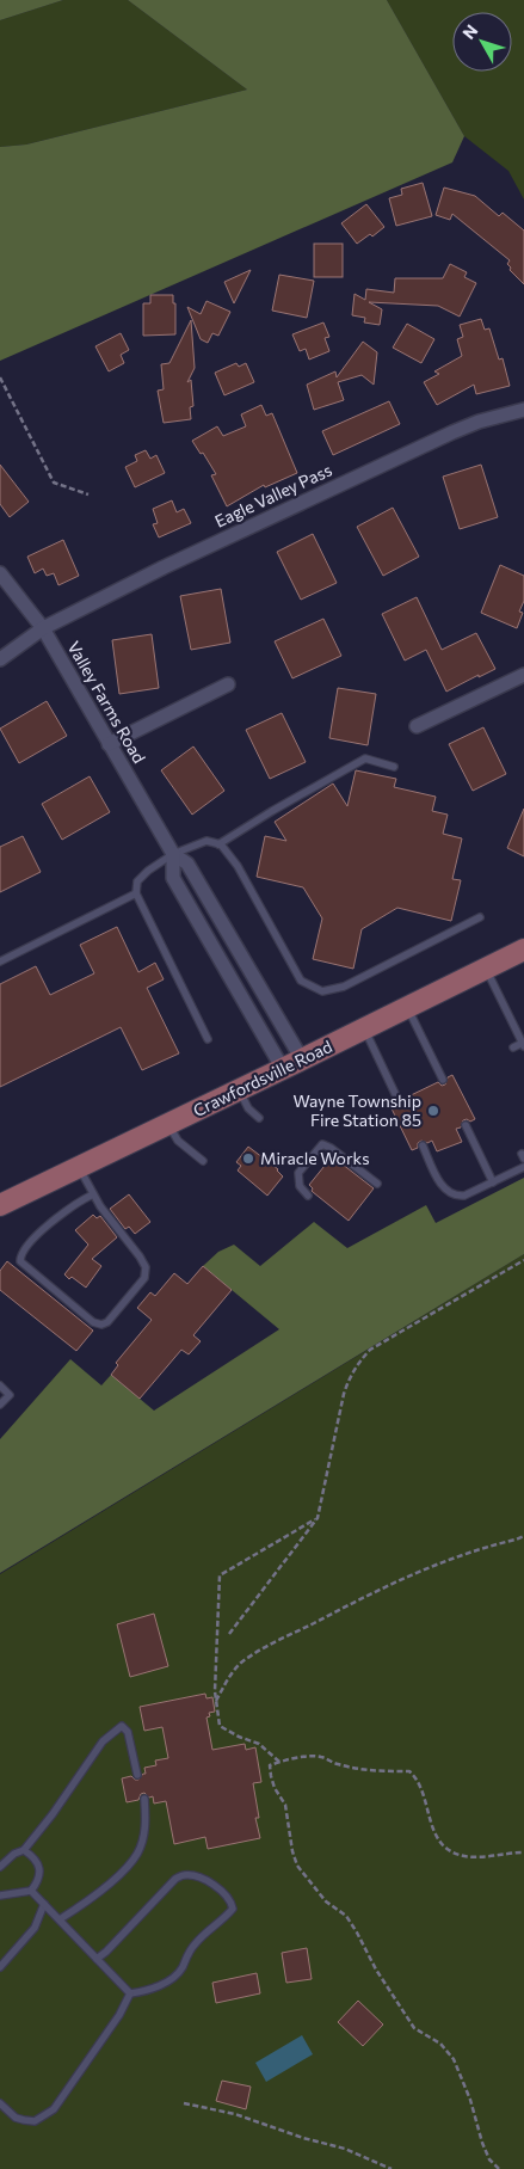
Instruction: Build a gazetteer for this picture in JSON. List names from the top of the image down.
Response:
{
  "streets": {
    "main road": ["Crawfordsville Road"],
    "street": ["Eagle Valley Pass", "Valley Farms Road"]
  },
  "crossings": [
    ["Eagle Valley Pass", "Valley Farms Road"],
    ["Valley Farms Road", "Crawfordsville Road"]
  ],
  "places": ["Wayne Township Fire Station 85", "Miracle Works"],
  "north": "top left"
}
